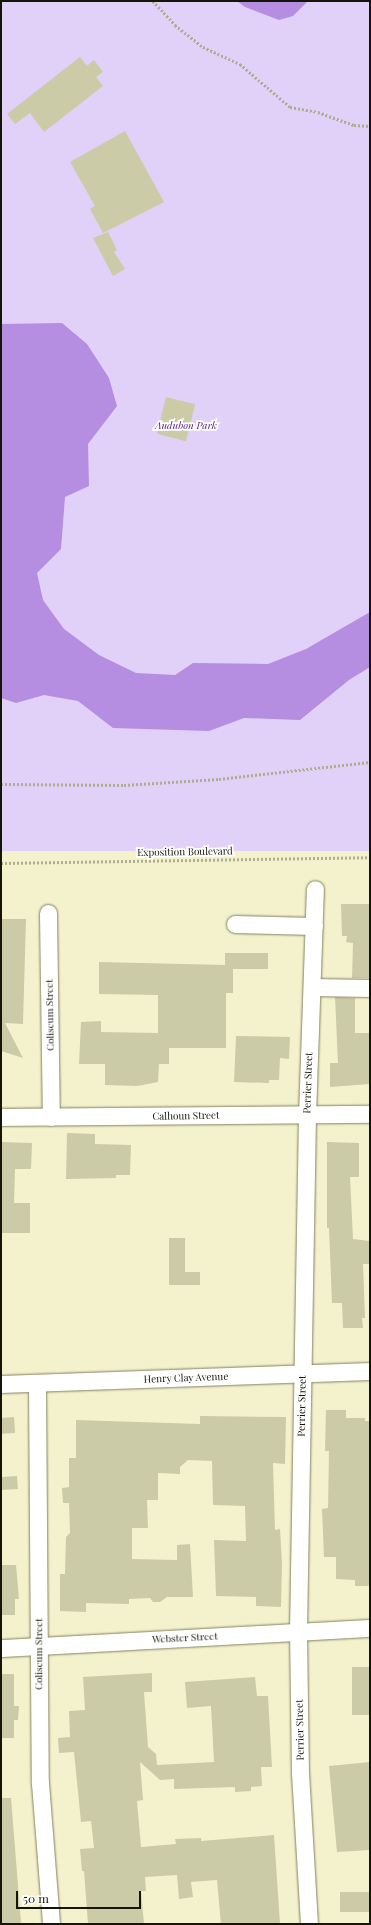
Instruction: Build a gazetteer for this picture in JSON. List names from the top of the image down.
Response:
{
  "streets": {
    "street": [
      "Coliseum Street",
      "Perrier Street",
      "Calhoun Street",
      "Henry Clay Avenue",
      "Webster Street"
    ],
    "path": ["Exposition Boulevard"]
  },
  "crossings": [
    ["Coliseum Street", "Calhoun Street"],
    ["Coliseum Street", "Henry Clay Avenue"],
    ["Coliseum Street", "Webster Street"],
    ["Perrier Street", "Calhoun Street"],
    ["Perrier Street", "Henry Clay Avenue"],
    ["Perrier Street", "Webster Street"]
  ],
  "parks": ["Audubon Park"],
  "scale_bar": "50 m"
}
